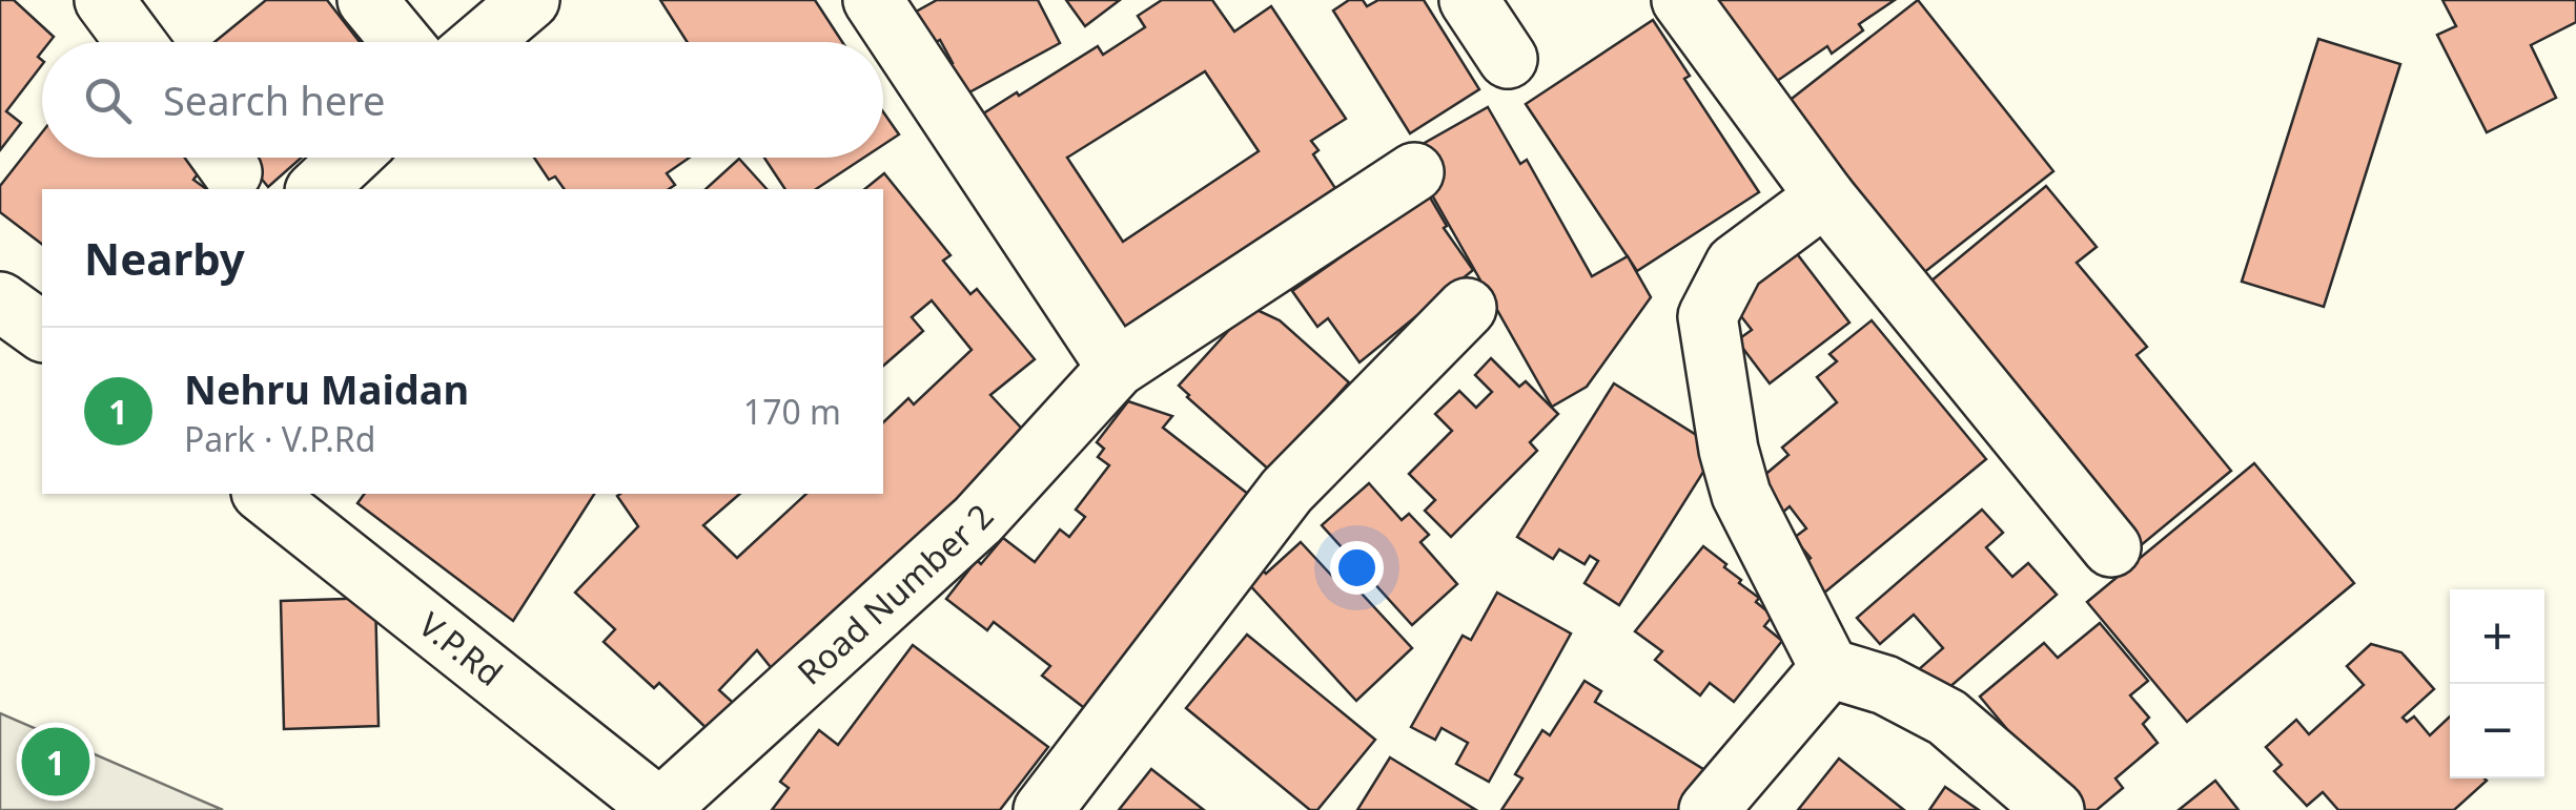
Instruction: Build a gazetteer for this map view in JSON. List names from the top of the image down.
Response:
{
  "streets": {
    "street": ["Road Number 2", "V.P.Rd"]
  },
  "crossings": [
    ["Road Number 2", "V.P.Rd"]
  ],
  "page": {
    "search": "Search here",
    "heading": "Nearby",
    "list": [
      {
        "mark": "1",
        "name": "Nehru Maidan",
        "note": "Park · V.P.Rd",
        "value": "170 m"
      }
    ],
    "map_buttons": ["+", "−"],
    "pins": "1"
  }
}
